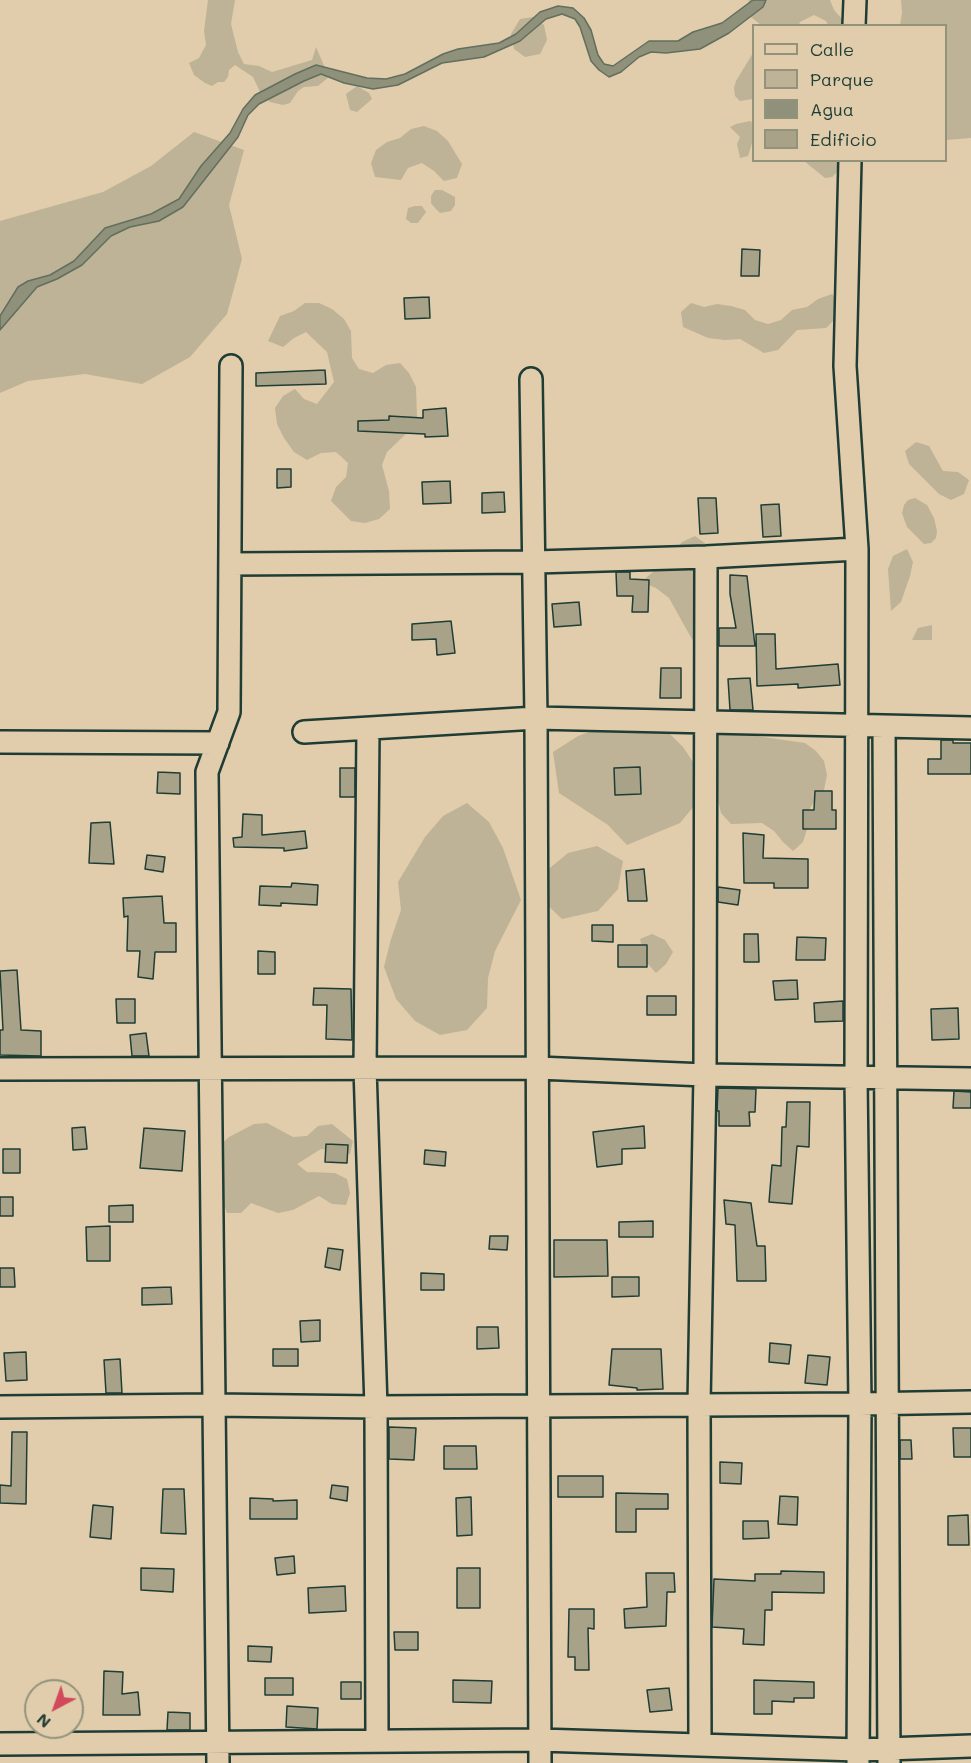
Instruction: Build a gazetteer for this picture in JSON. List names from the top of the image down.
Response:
{
  "legend": [
    "Calle",
    "Parque",
    "Agua",
    "Edificio"
  ],
  "north": "bottom left"
}
